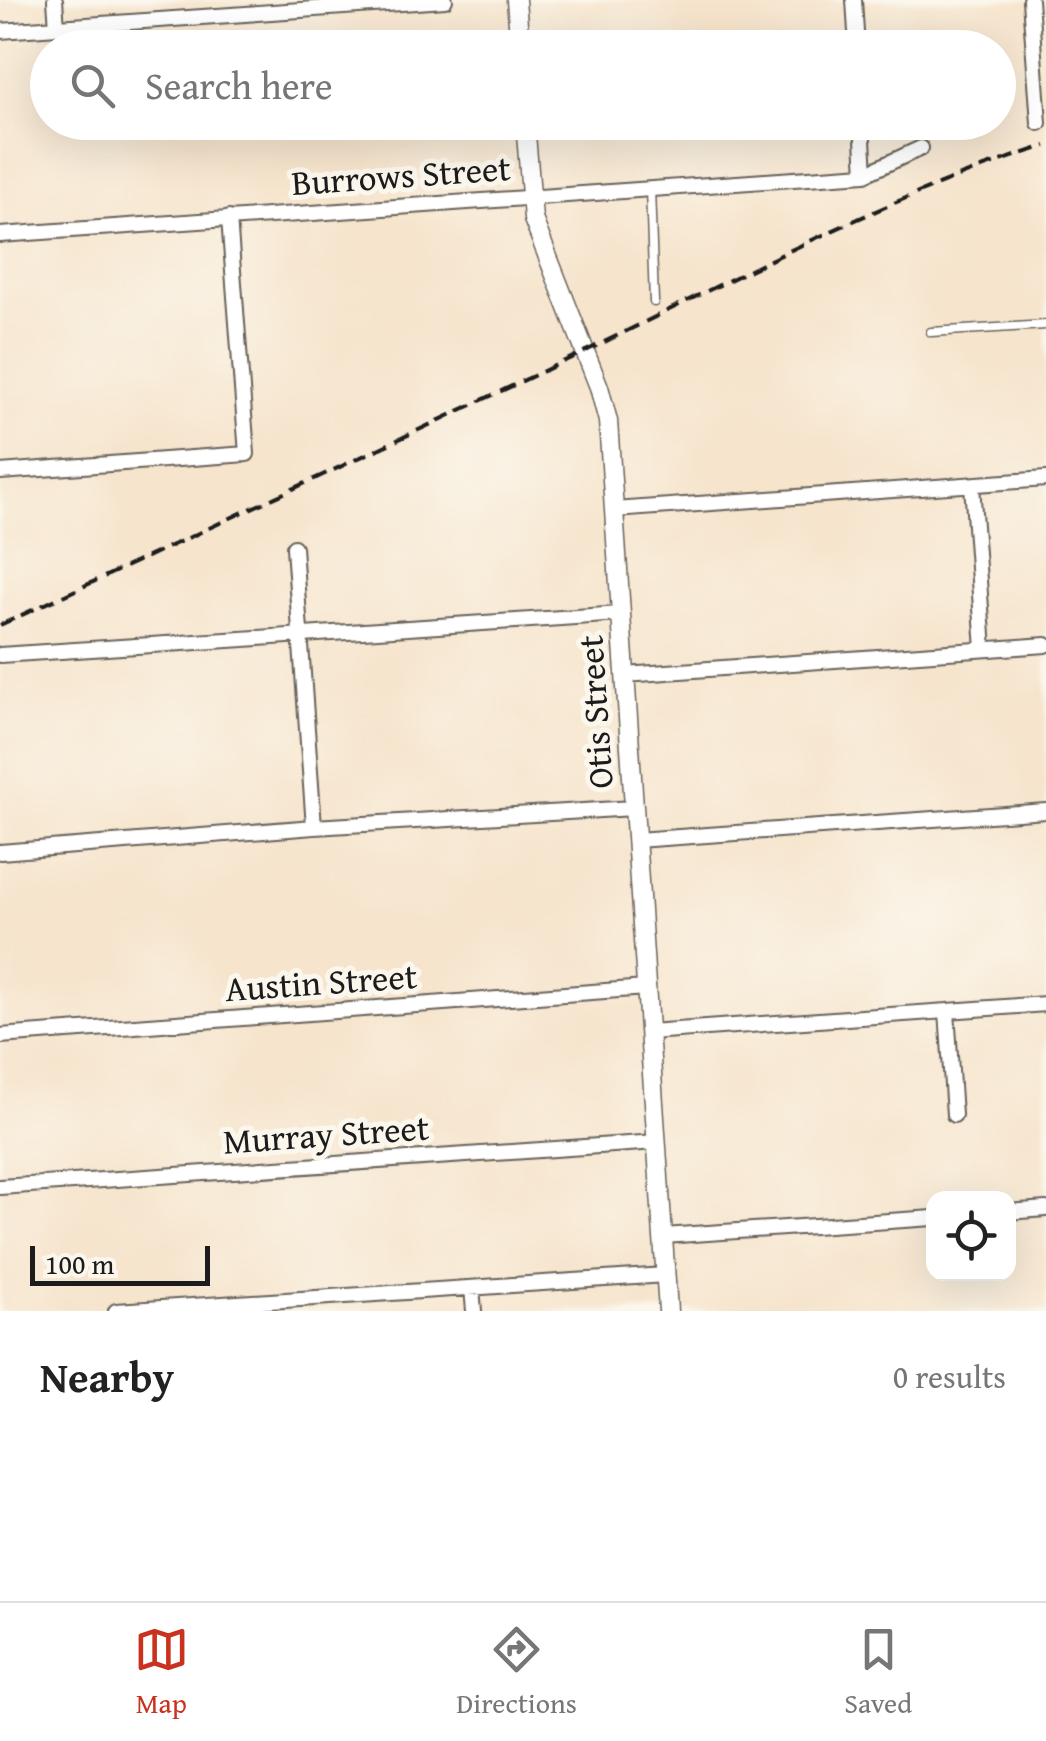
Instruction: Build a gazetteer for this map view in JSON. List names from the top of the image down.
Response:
{
  "streets": {
    "street": [
      "Burrows Street",
      "Otis Street",
      "Austin Street",
      "Murray Street"
    ]
  },
  "crossings": [
    ["Burrows Street", "Otis Street"],
    ["Otis Street", "Austin Street"],
    ["Otis Street", "Murray Street"]
  ],
  "scale_bar": "100 m",
  "page": {
    "search": "Search here",
    "scale": "100 m",
    "heading": ["Nearby", "0 results"],
    "nav": ["Map", "Directions", "Saved"]
  }
}
